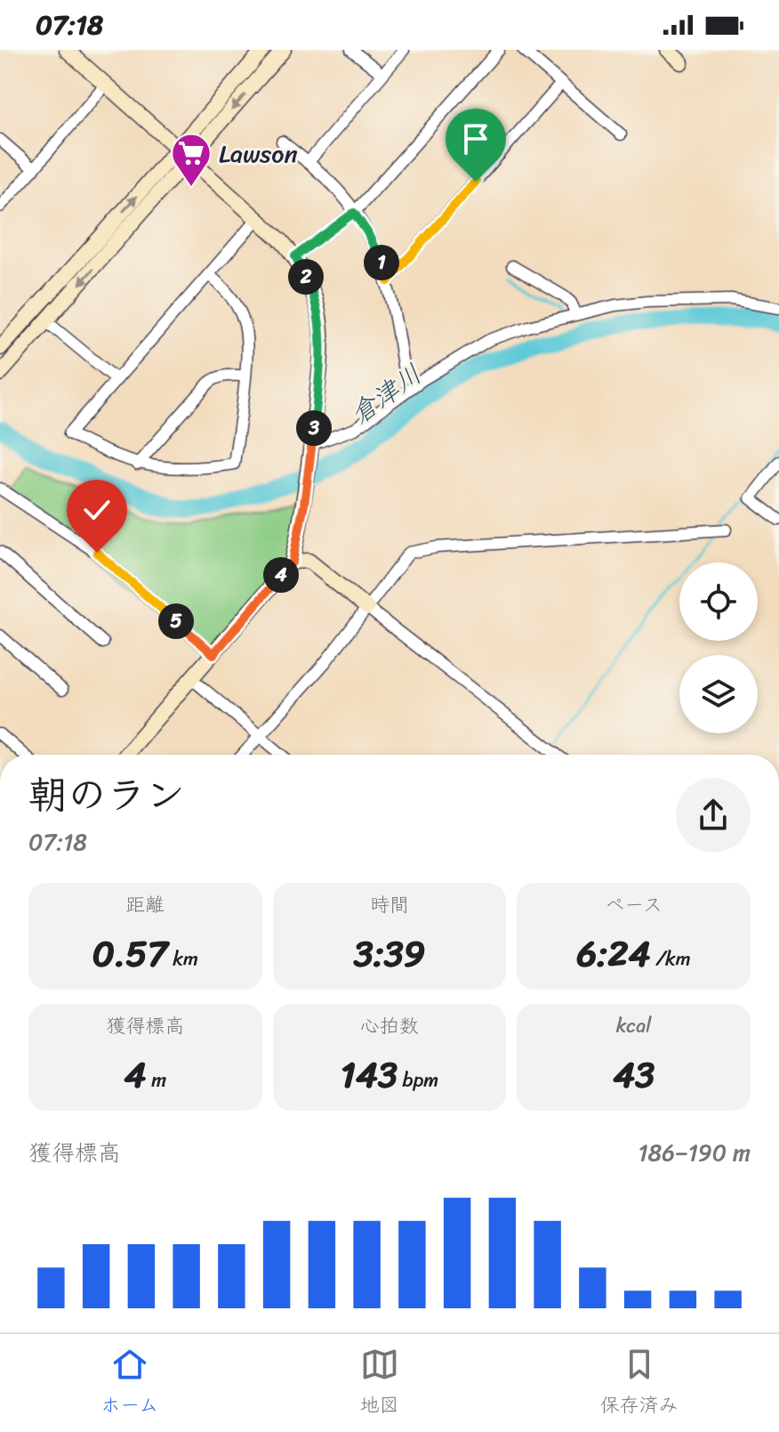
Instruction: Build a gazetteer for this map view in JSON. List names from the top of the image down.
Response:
{
  "water": ["倉津川"],
  "places": {
    "supermarket": ["Lawson"]
  },
  "page": {
    "status": "07:18",
    "pins": [
      "1",
      "2",
      "3",
      "4",
      "5"
    ],
    "heading": ["朝のラン", "07:18"],
    "stats": [
      ["距離", "0.57 km"],
      ["時間", "3:39"],
      ["ペース", "6:24 /km"],
      ["獲得標高", "4 m"],
      ["心拍数", "143 bpm"],
      ["kcal", "43"]
    ],
    "chart": ["獲得標高", "186–190 m"],
    "tabs": ["ホーム", "地図", "保存済み"]
  }
}
